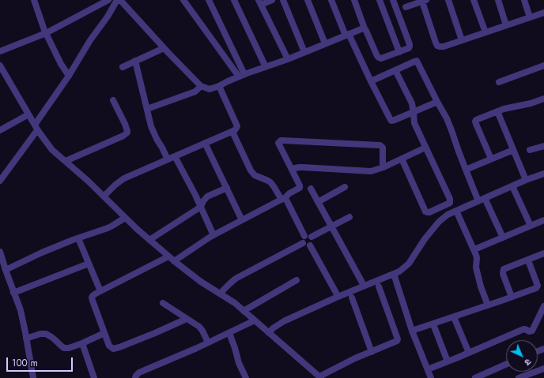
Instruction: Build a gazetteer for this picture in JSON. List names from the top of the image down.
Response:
{
  "scale_bar": "100 m",
  "north": "bottom right"
}
